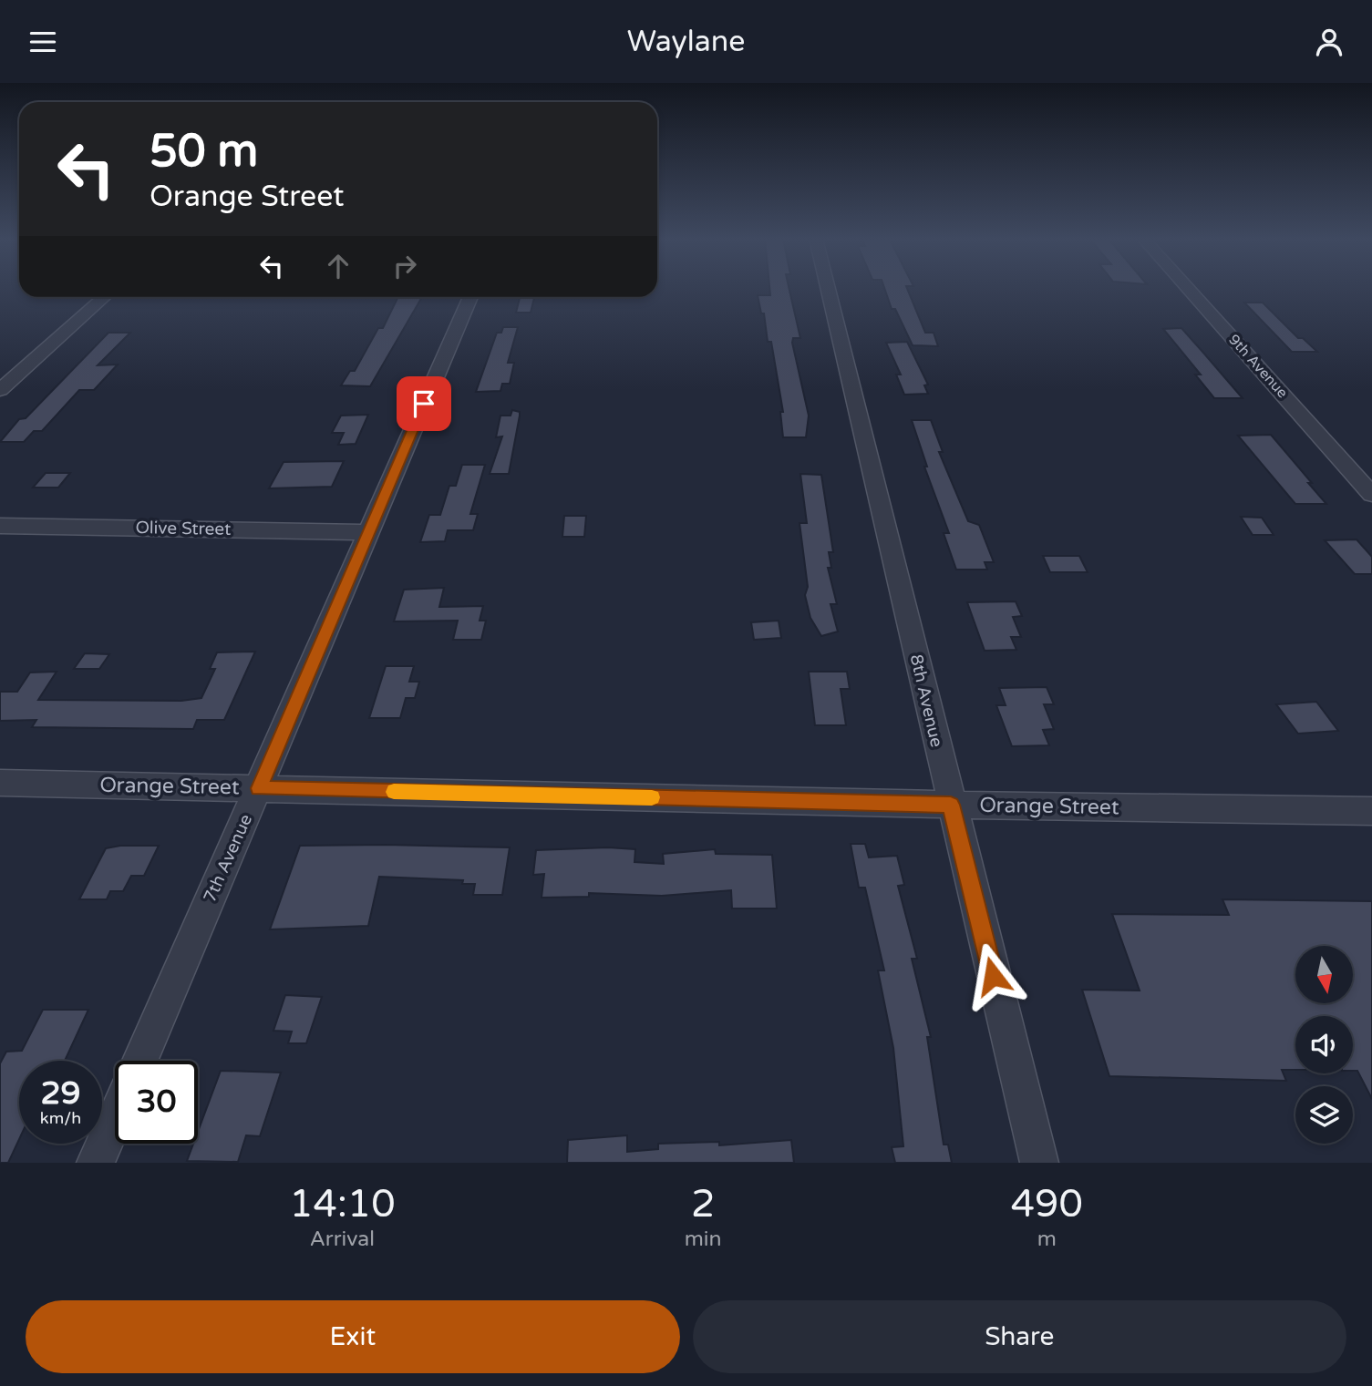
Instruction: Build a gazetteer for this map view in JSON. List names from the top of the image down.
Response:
{
  "streets": {
    "street": [
      "9th Avenue",
      "Olive Street",
      "8th Avenue",
      "Orange Street",
      "7th Avenue"
    ]
  },
  "crossings": [
    ["Olive Street", "7th Avenue"],
    ["8th Avenue", "Orange Street"],
    ["Orange Street", "7th Avenue"]
  ],
  "north": "bottom",
  "page": {
    "header": "Waylane",
    "turn": ["50 m", "Orange Street"],
    "speed": "29 km/h",
    "limit": "30",
    "eta": [
      "14:10",
      "Arrival",
      "2",
      "min",
      "490",
      "m"
    ],
    "buttons": ["Exit", "Share"]
  }
}
